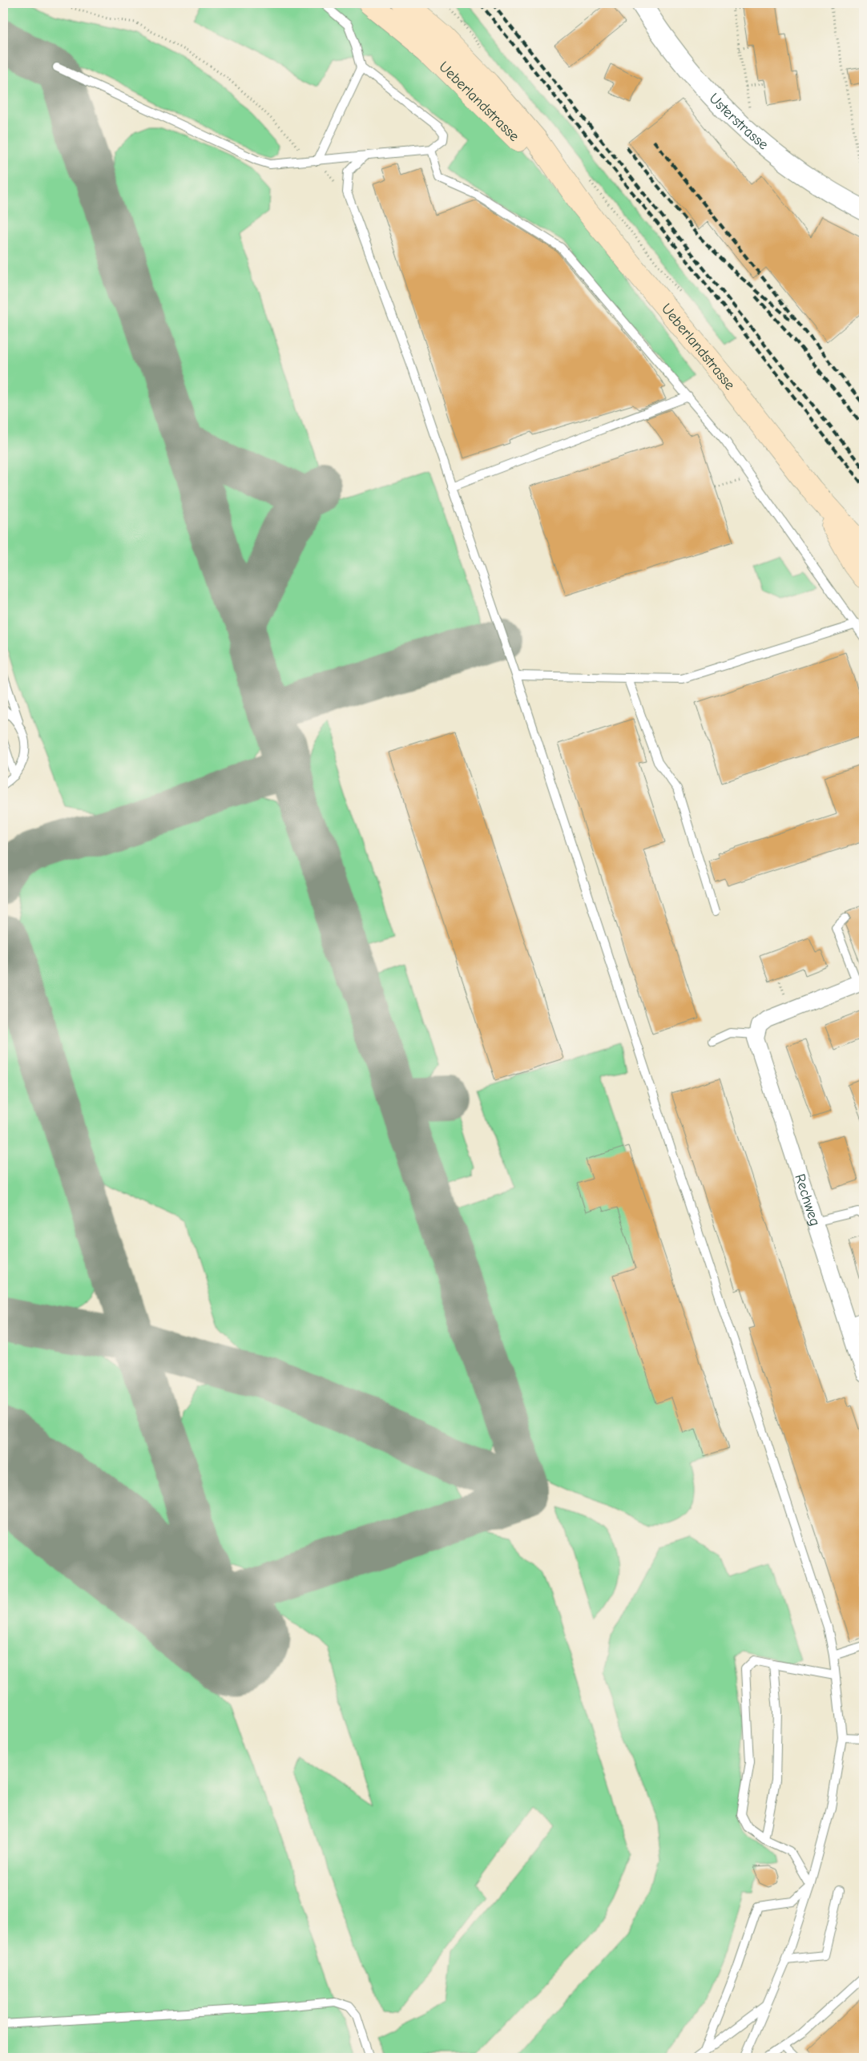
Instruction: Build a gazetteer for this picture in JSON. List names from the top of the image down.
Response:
{
  "streets": {
    "main road": ["Ueberlandstrasse"],
    "street": ["Usterstrasse", "Rechweg"]
  }
}
